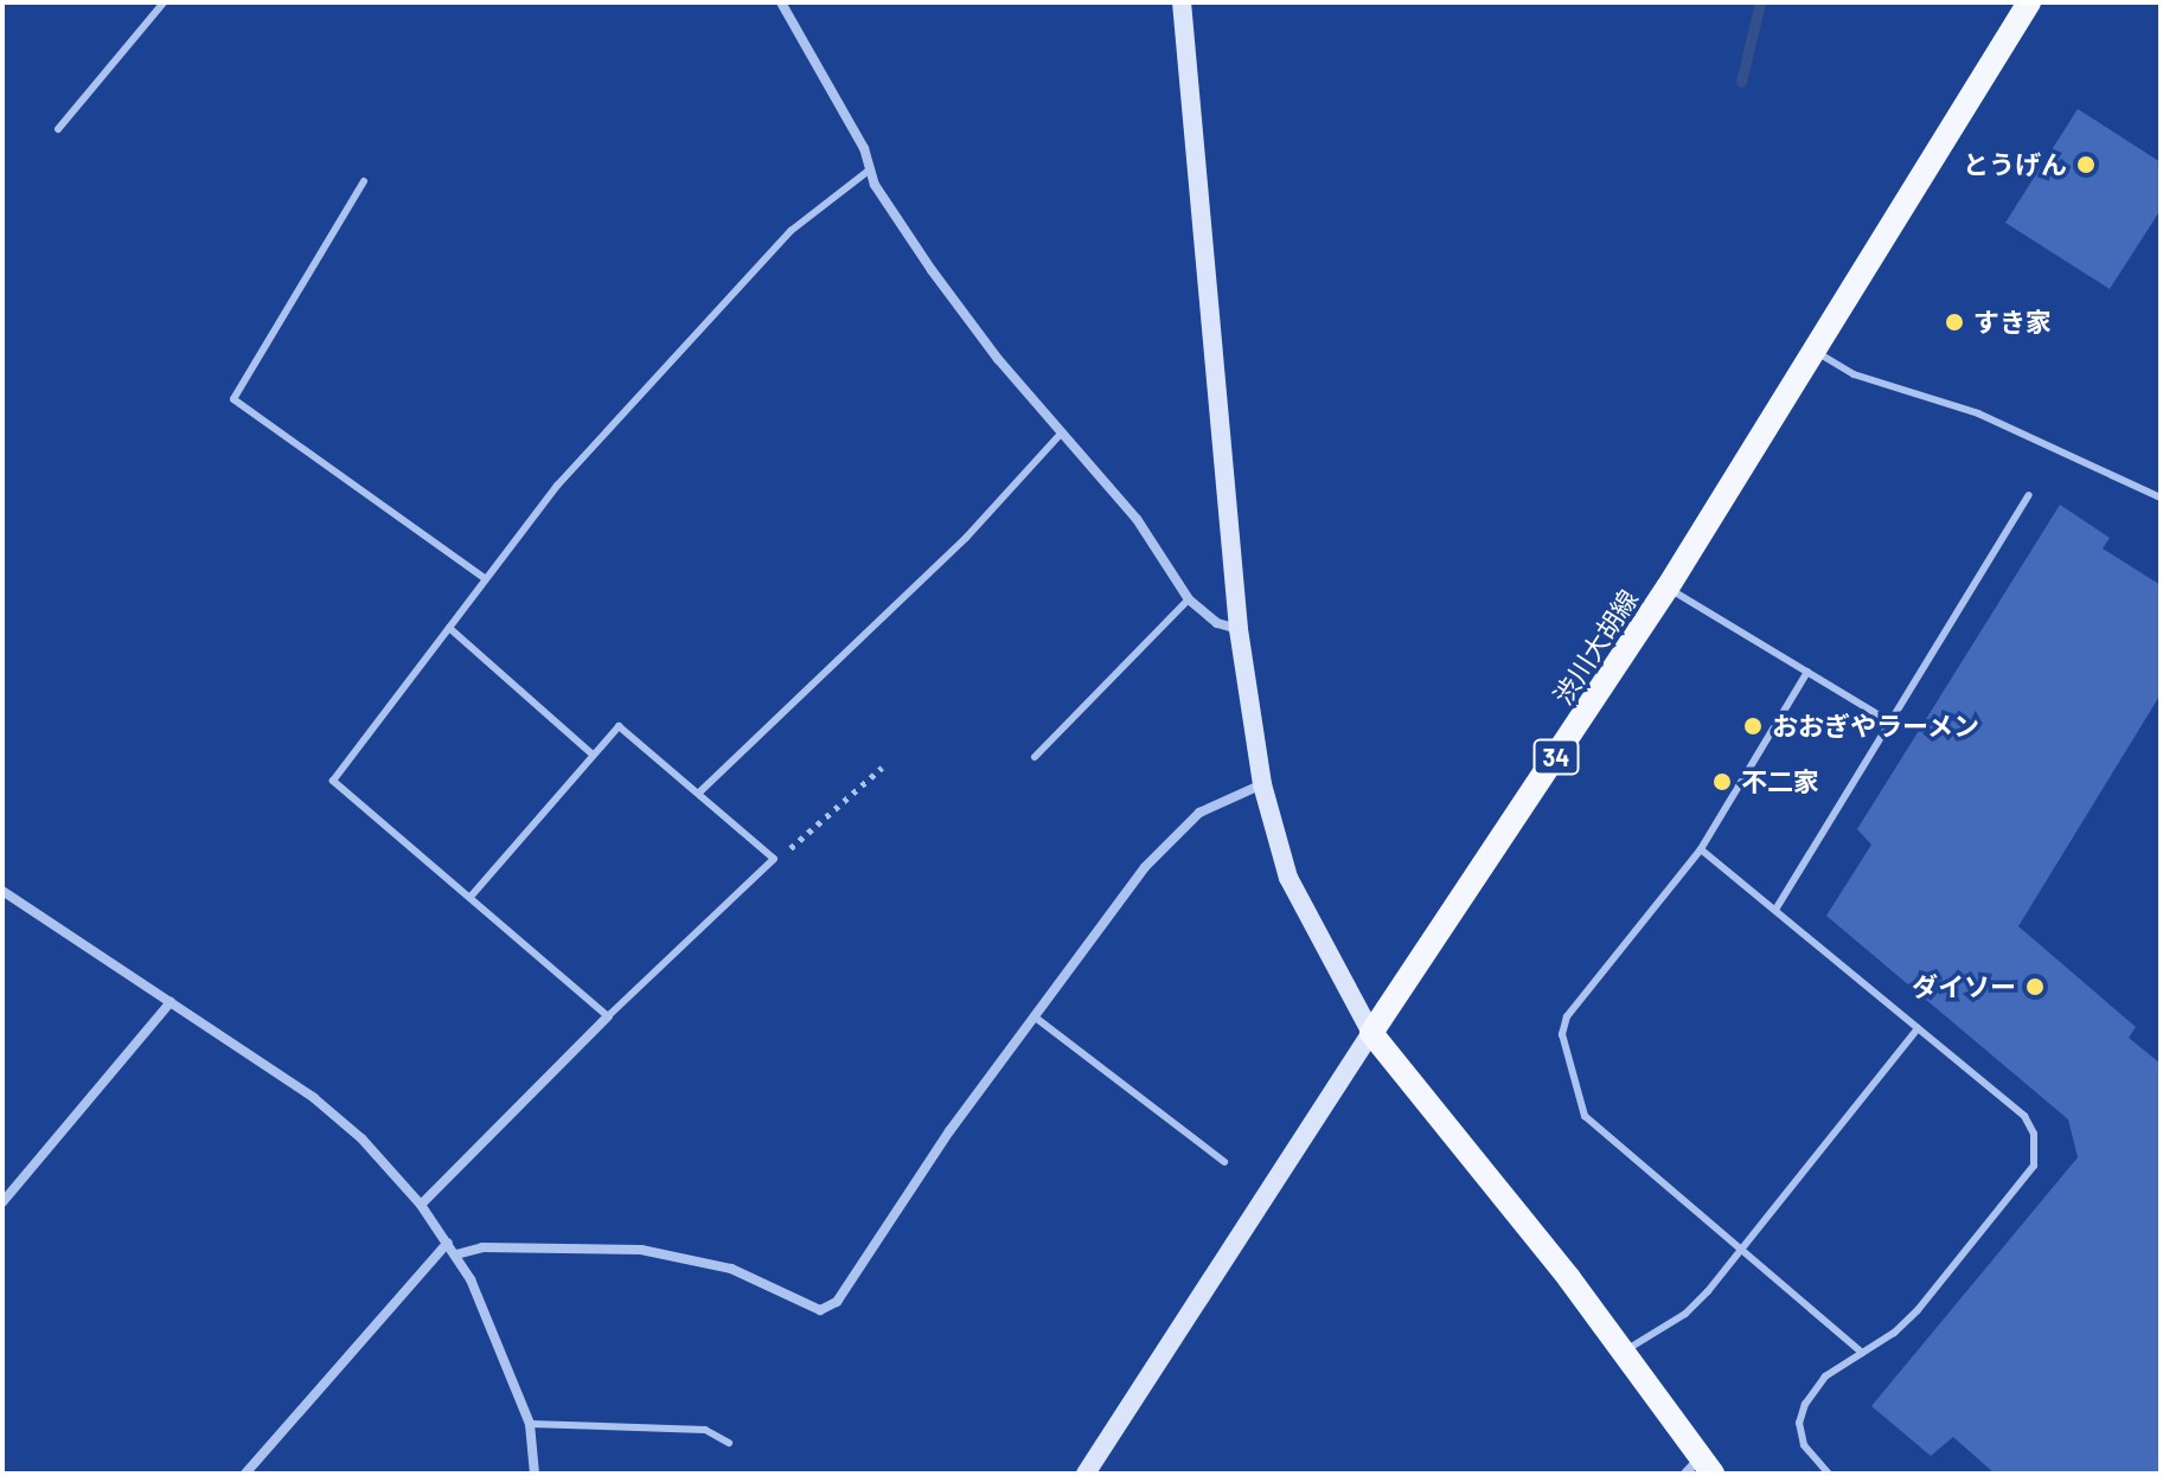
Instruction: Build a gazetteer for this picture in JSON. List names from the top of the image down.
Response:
{
  "streets": {
    "main road": ["渋川大胡線", "34"]
  },
  "places": [
    "とうげん",
    "すき家",
    "おおぎやラーメン",
    "不二家",
    "ダイソー"
  ]
}
